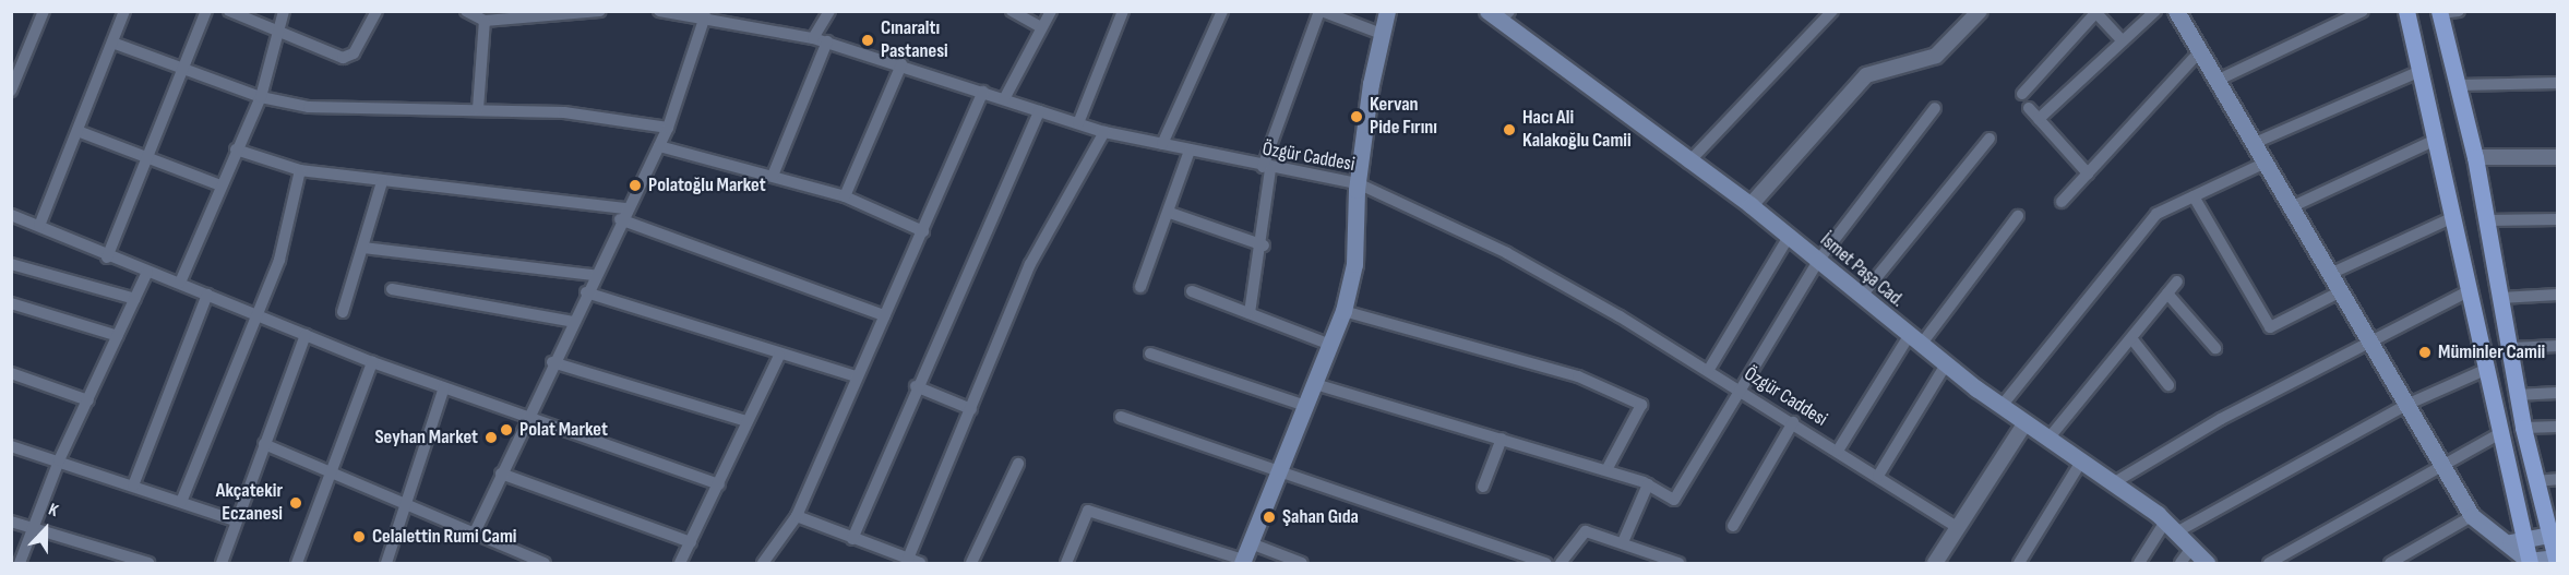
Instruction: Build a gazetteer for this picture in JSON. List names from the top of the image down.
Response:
{
  "streets": {
    "main road": ["İsmet Paşa Cad."],
    "street": ["Özgür Caddesi"]
  },
  "places": [
    "Cınaraltı Pastanesi",
    "Kervan Pide Fırını",
    "Hacı Ali Kalakoğlu Camii",
    "Polatoğlu Market",
    "Müminler Camii",
    "Polat Market",
    "Seyhan Market",
    "Akçatekir Eczanesi",
    "Şahan Gıda",
    "Celalettin Rumi Cami"
  ],
  "north": "top"
}
